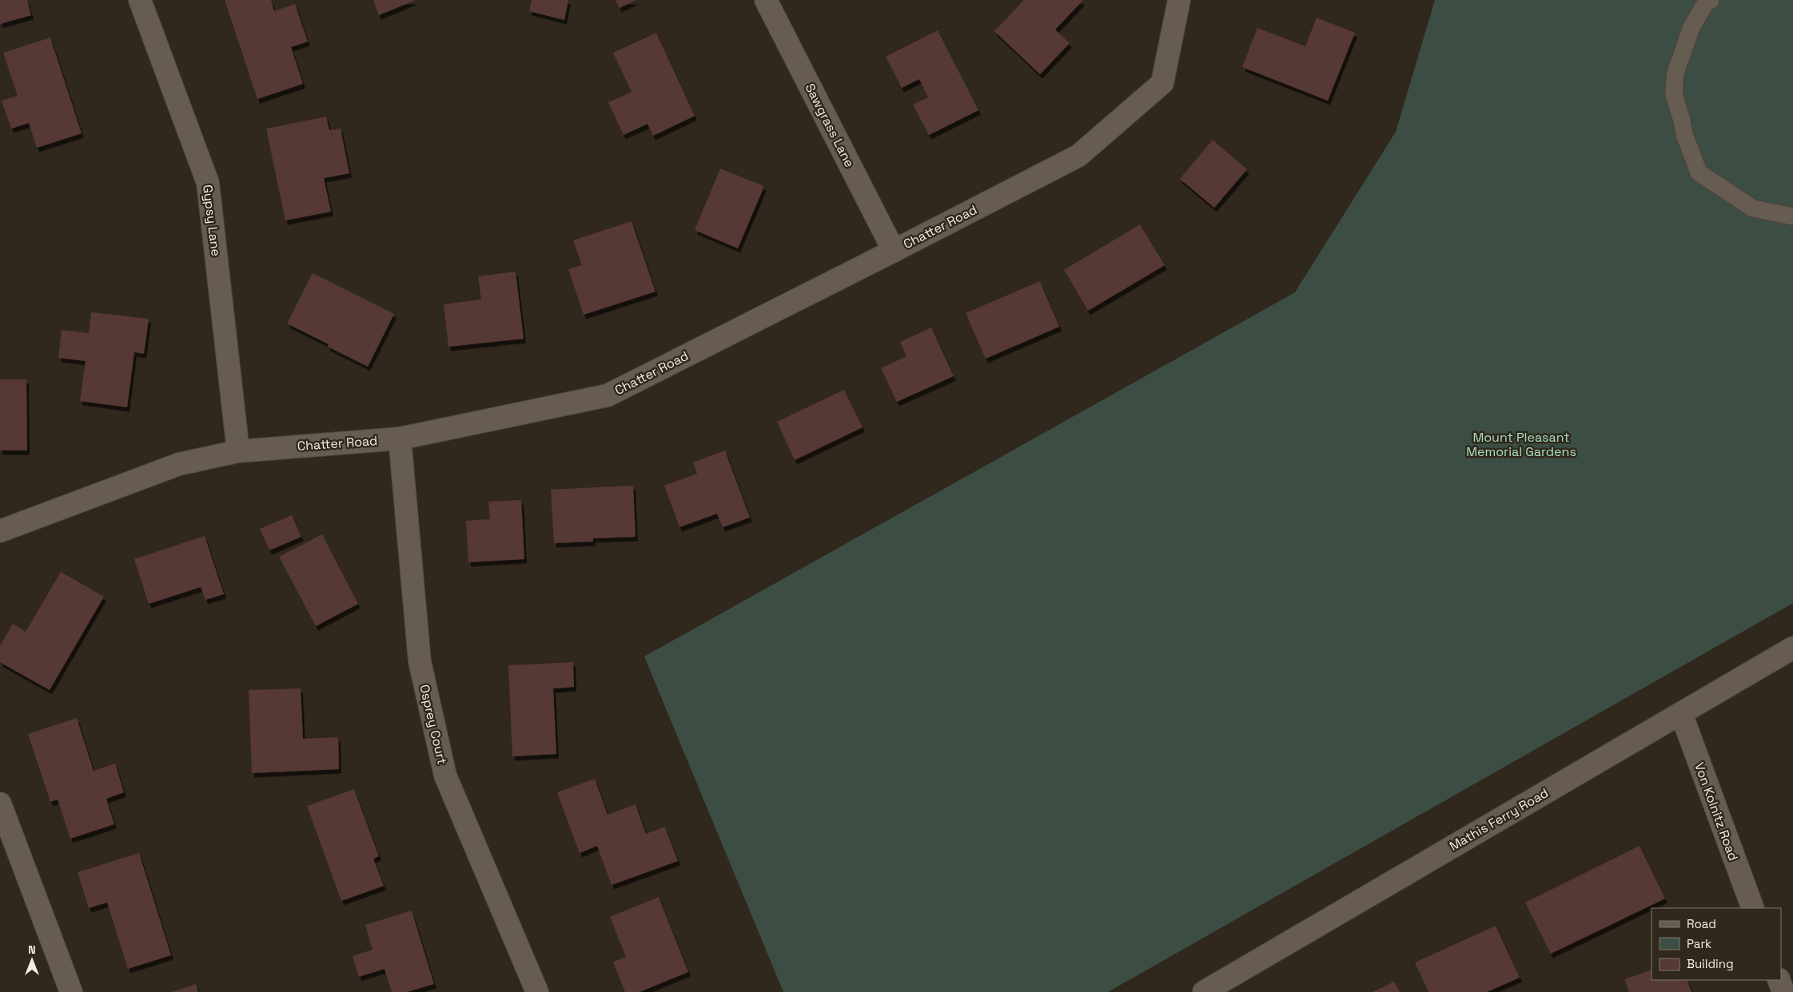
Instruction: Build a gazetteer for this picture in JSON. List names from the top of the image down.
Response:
{
  "streets": {
    "street": [
      "Sawgrass Lane",
      "Gypsy Lane",
      "Chatter Road",
      "Osprey Court",
      "Von Kolnitz Road",
      "Mathis Ferry Road"
    ]
  },
  "crossings": [
    ["Sawgrass Lane", "Chatter Road"],
    ["Gypsy Lane", "Chatter Road"],
    ["Chatter Road", "Osprey Court"],
    ["Von Kolnitz Road", "Mathis Ferry Road"]
  ],
  "parks": ["Mount Pleasant Memorial Gardens"],
  "legend": ["Road", "Park", "Building"],
  "north": "top"
}
